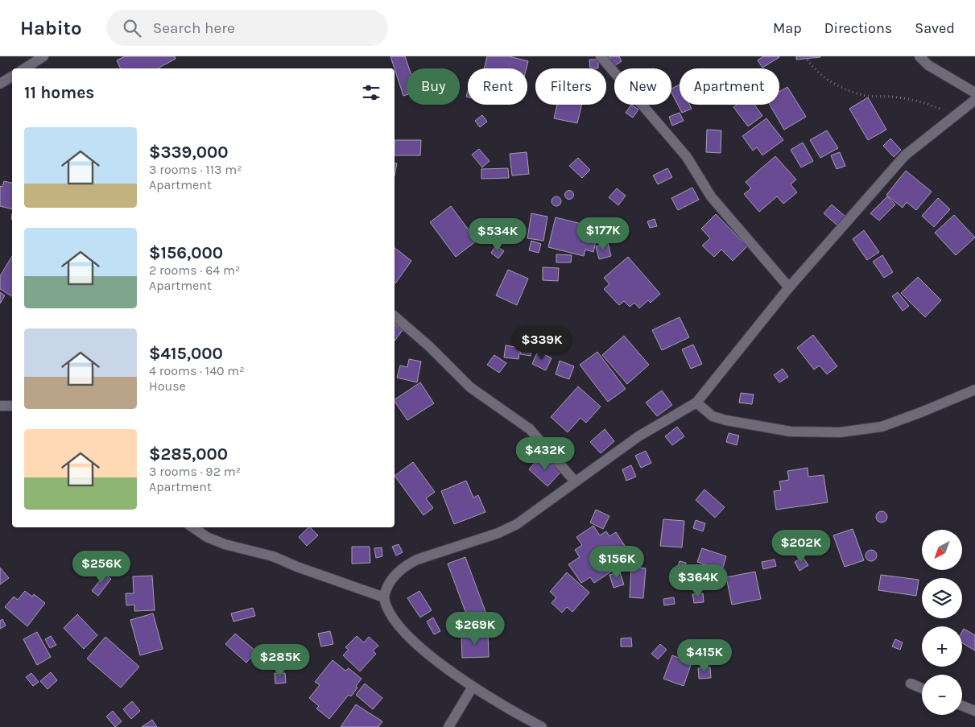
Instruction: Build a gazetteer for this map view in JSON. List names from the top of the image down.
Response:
{
  "north": "bottom left",
  "page": {
    "header": "Habito",
    "search": "Search here",
    "nav": ["Map", "Directions", "Saved"],
    "chip": [
      "Buy",
      "Rent",
      "Filters",
      "New",
      "Apartment"
    ],
    "heading": "11 homes",
    "list": [
      {
        "name": "$339,000",
        "note": "3 rooms · 113 m² · Apartment"
      },
      {
        "name": "$156,000",
        "note": "2 rooms · 64 m² · Apartment"
      },
      {
        "name": "$415,000",
        "note": "4 rooms · 140 m² · House"
      },
      {
        "name": "$285,000",
        "note": "3 rooms · 92 m² · Apartment"
      }
    ],
    "price": [
      "$177K",
      "$534K",
      "$339K",
      "$432K",
      "$202K",
      "$156K",
      "$256K",
      "$364K",
      "$269K",
      "$415K",
      "$285K"
    ],
    "map_buttons": ["+", "−"]
  }
}
